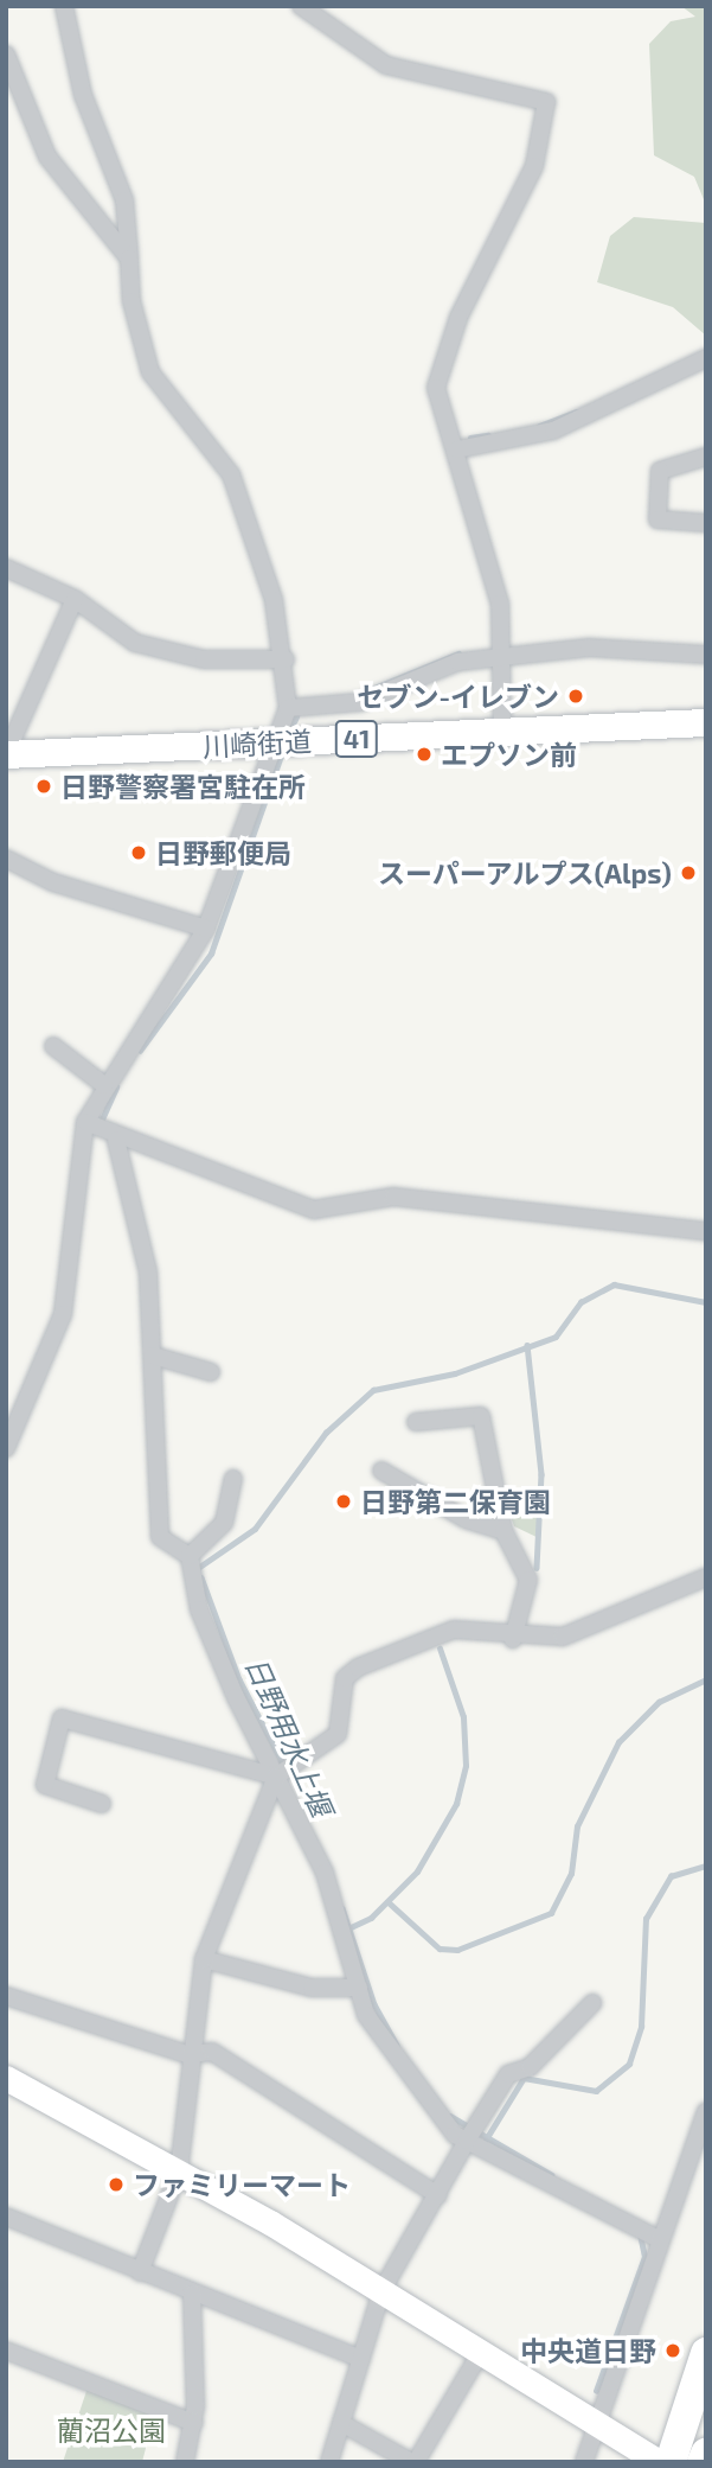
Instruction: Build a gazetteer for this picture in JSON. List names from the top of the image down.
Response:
{
  "streets": {
    "main road": ["41", "川崎街道"]
  },
  "water": ["日野用水上堰"],
  "parks": ["藺沼公園"],
  "places": [
    "セブン-イレブン",
    "エプソン前",
    "日野警察署宮駐在所",
    "日野郵便局",
    "スーパーアルプス(Alps)",
    "日野第二保育園",
    "ファミリーマート",
    "中央道日野"
  ]
}
